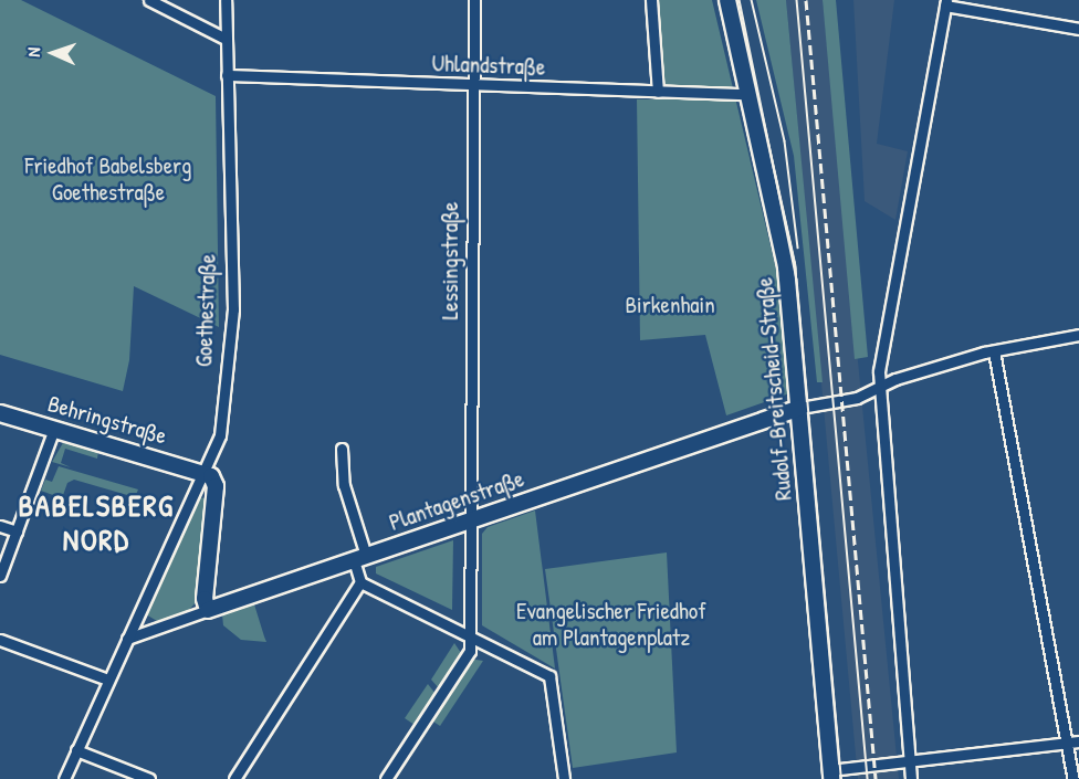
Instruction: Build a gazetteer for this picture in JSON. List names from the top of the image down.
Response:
{
  "streets": {
    "street": [
      "Uhlandstraße",
      "Lessingstraße",
      "Goethestraße",
      "Rudolf-Breitscheid-Straße",
      "Behringstraße",
      "Plantagenstraße"
    ]
  },
  "crossings": [
    ["Uhlandstraße", "Lessingstraße"],
    ["Uhlandstraße", "Goethestraße"],
    ["Uhlandstraße", "Rudolf-Breitscheid-Straße"],
    ["Lessingstraße", "Plantagenstraße"],
    ["Goethestraße", "Behringstraße"],
    ["Goethestraße", "Plantagenstraße"],
    ["Rudolf-Breitscheid-Straße", "Plantagenstraße"]
  ],
  "districts": ["BABELSBERG NORD"],
  "parks": ["Friedhof Babelsberg Goethestraße", "Birkenhain", "Evangelischer Friedhof am Plantagenplatz"],
  "north": "left"
}
